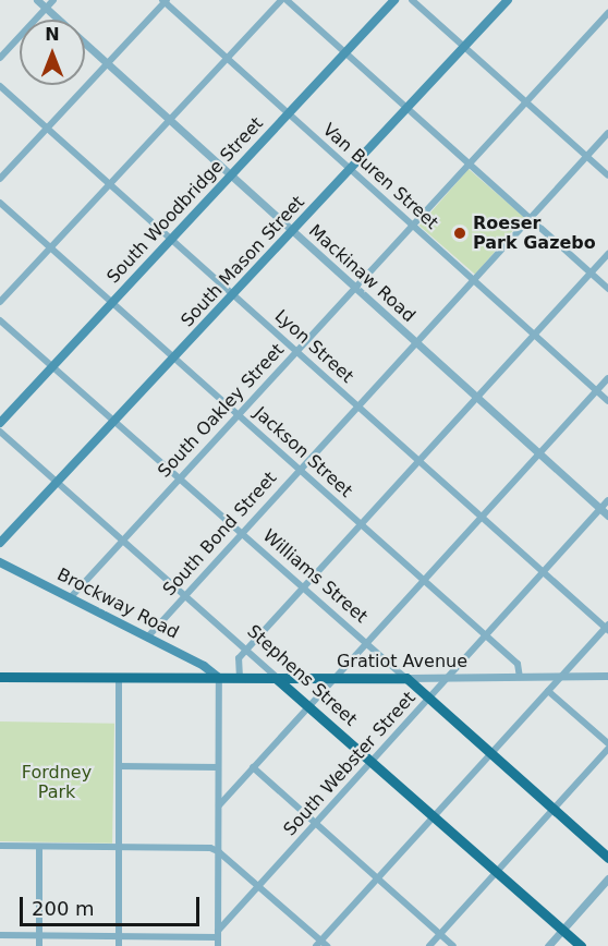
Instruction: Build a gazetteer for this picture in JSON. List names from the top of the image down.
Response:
{
  "streets": {
    "highway": ["Williams Street", "Gratiot Avenue", "Stephens Street"],
    "main road": ["South Woodbridge Street", "South Mason Street", "Brockway Road"],
    "street": [
      "Van Buren Street",
      "Mackinaw Road",
      "Lyon Street",
      "South Oakley Street",
      "Jackson Street",
      "South Bond Street",
      "South Webster Street"
    ]
  },
  "crossings": [
    ["Van Buren Street", "South Woodbridge Street"],
    ["Van Buren Street", "South Mason Street"],
    ["Van Buren Street", "South Oakley Street"],
    ["Van Buren Street", "South Bond Street"],
    ["South Woodbridge Street", "Mackinaw Road"],
    ["South Woodbridge Street", "Lyon Street"],
    ["South Woodbridge Street", "Jackson Street"],
    ["South Woodbridge Street", "Williams Street"],
    ["South Mason Street", "Mackinaw Road"],
    ["South Mason Street", "Lyon Street"],
    ["South Mason Street", "Jackson Street"],
    ["South Mason Street", "Williams Street"],
    ["South Mason Street", "Stephens Street"],
    ["Mackinaw Road", "South Oakley Street"],
    ["Mackinaw Road", "South Bond Street"],
    ["Mackinaw Road", "South Webster Street"],
    ["Lyon Street", "South Oakley Street"],
    ["Lyon Street", "South Bond Street"],
    ["Lyon Street", "South Webster Street"],
    ["South Oakley Street", "Jackson Street"],
    ["South Oakley Street", "Williams Street"],
    ["South Oakley Street", "Brockway Road"],
    ["South Oakley Street", "Stephens Street"],
    ["Jackson Street", "South Bond Street"],
    ["Jackson Street", "Gratiot Avenue"],
    ["Jackson Street", "South Webster Street"],
    ["South Bond Street", "Williams Street"],
    ["South Bond Street", "Brockway Road"],
    ["South Bond Street", "Stephens Street"],
    ["Williams Street", "Gratiot Avenue"],
    ["Williams Street", "South Webster Street"],
    ["Brockway Road", "Gratiot Avenue"],
    ["Gratiot Avenue", "Stephens Street"],
    ["Gratiot Avenue", "South Webster Street"],
    ["Stephens Street", "South Webster Street"]
  ],
  "parks": ["Fordney Park"],
  "places": ["Roeser Park Gazebo"],
  "scale_bar": "200 m",
  "north": "top"
}
